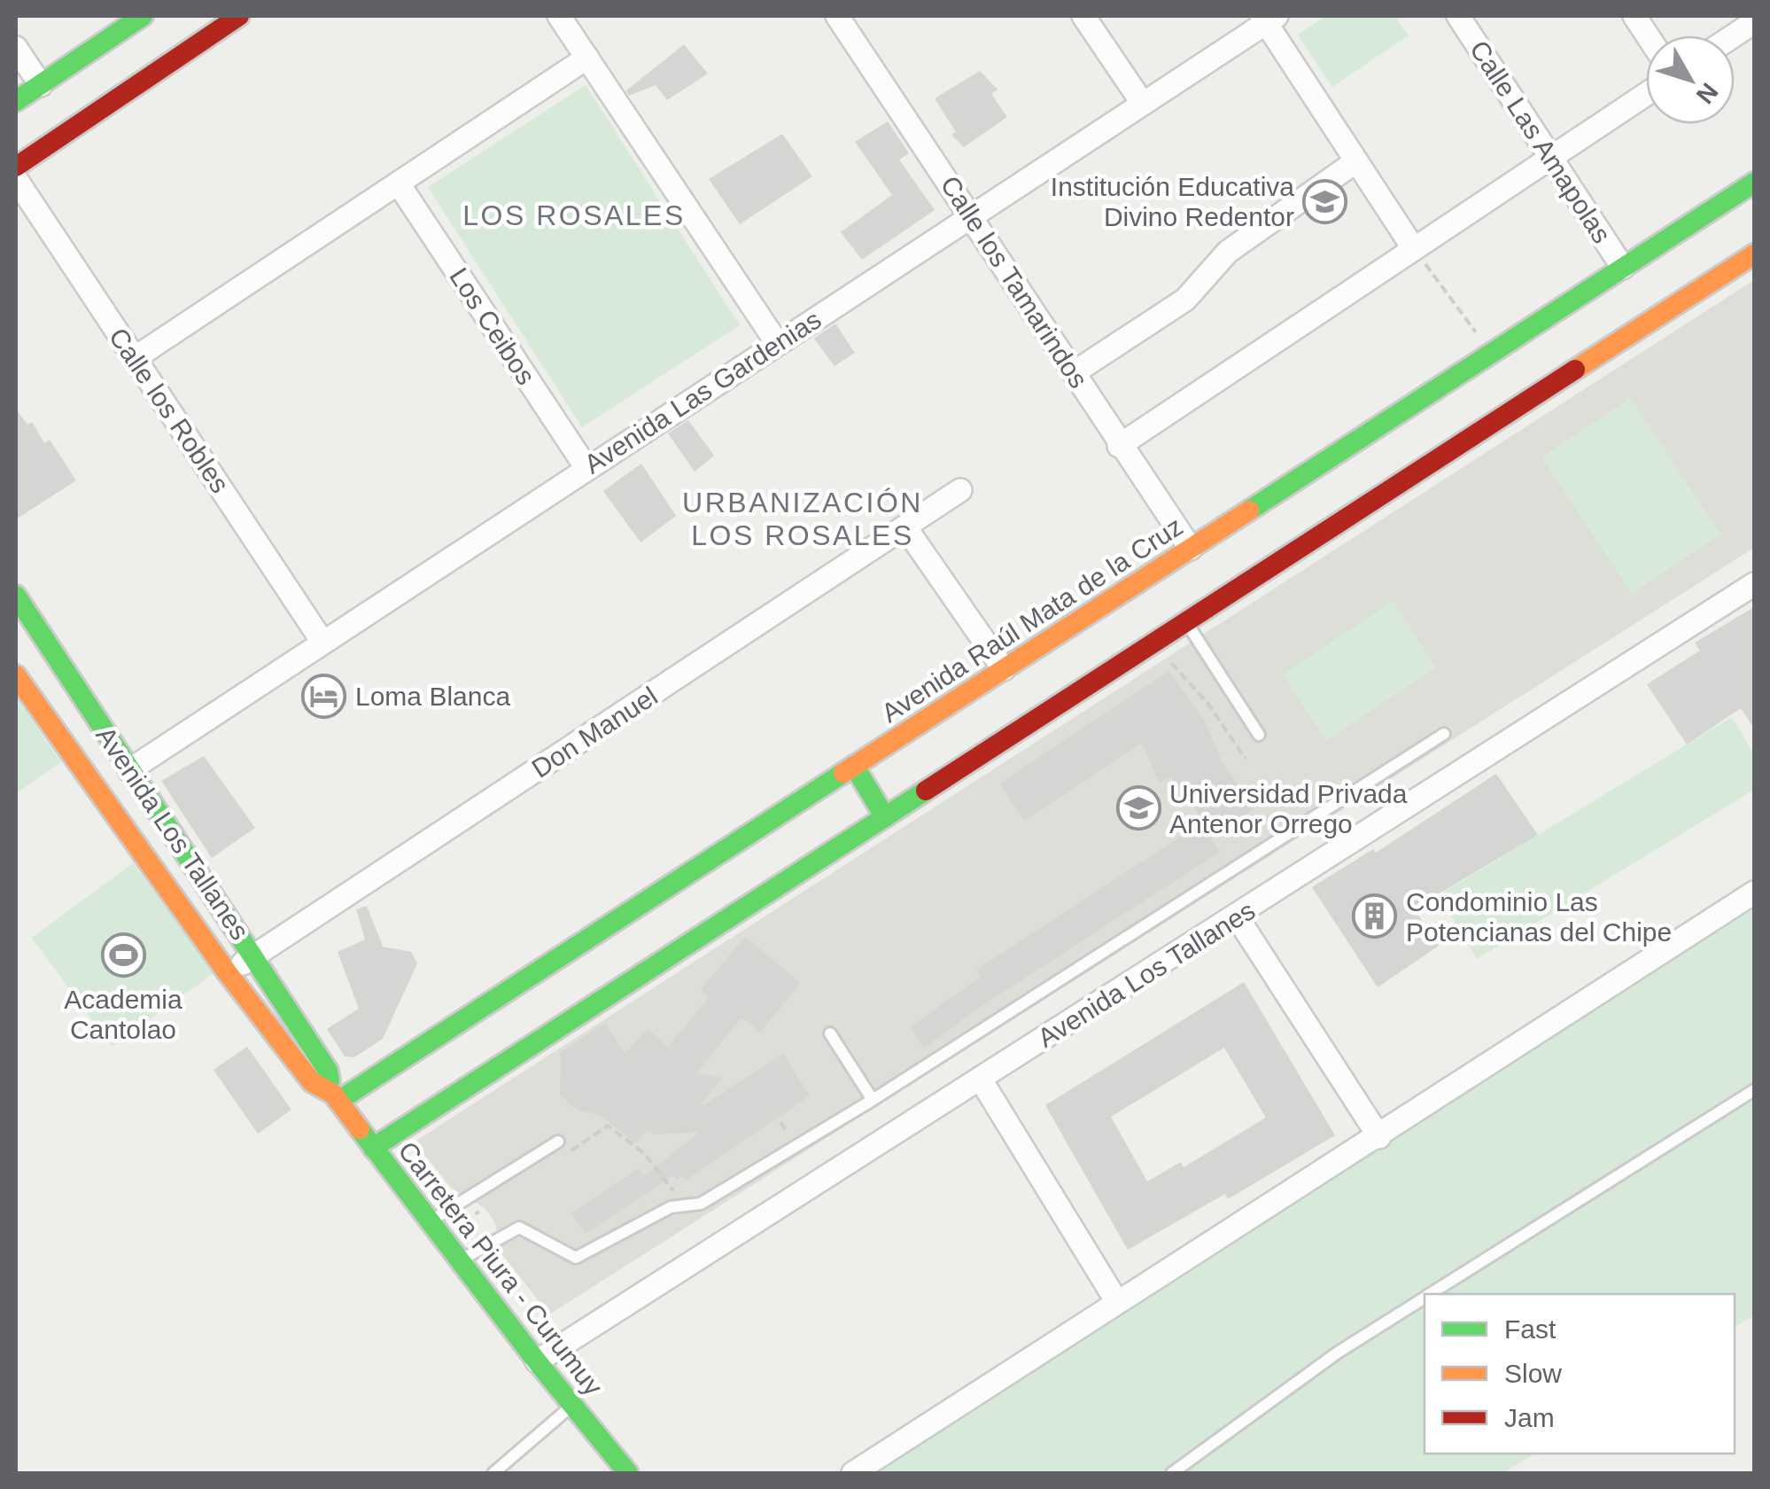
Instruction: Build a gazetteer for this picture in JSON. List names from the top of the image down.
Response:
{
  "streets": {
    "main road": ["Avenida Raúl Mata de la Cruz", "Avenida Los Tallanes", "Carretera Piura - Curumuy"],
    "street": [
      "Calle Las Amapolas",
      "Calle los Tamarindos",
      "Los Ceibos",
      "Avenida Las Gardenias",
      "Calle los Robles",
      "Don Manuel"
    ]
  },
  "crossings": [
    ["Calle Las Amapolas", "Avenida Raúl Mata de la Cruz"],
    ["Calle los Tamarindos", "Avenida Las Gardenias"],
    ["Calle los Tamarindos", "Avenida Raúl Mata de la Cruz"],
    ["Los Ceibos", "Avenida Las Gardenias"],
    ["Avenida Las Gardenias", "Calle los Robles"],
    ["Avenida Las Gardenias", "Avenida Los Tallanes"],
    ["Avenida Raúl Mata de la Cruz", "Carretera Piura - Curumuy"],
    ["Don Manuel", "Avenida Los Tallanes"],
    ["Avenida Los Tallanes", "Carretera Piura - Curumuy"]
  ],
  "districts": ["LOS ROSALES", "URBANIZACIÓN LOS ROSALES"],
  "places": {
    "school or university": ["Institución Educativa Divino Redentor", "Universidad Privada Antenor Orrego"],
    "hotel": ["Loma Blanca"],
    "building": ["Condominio Las Potencianas del Chipe"],
    "sports": ["Academia Cantolao"]
  },
  "legend": ["Fast", "Slow", "Jam"],
  "north": "bottom right"
}
